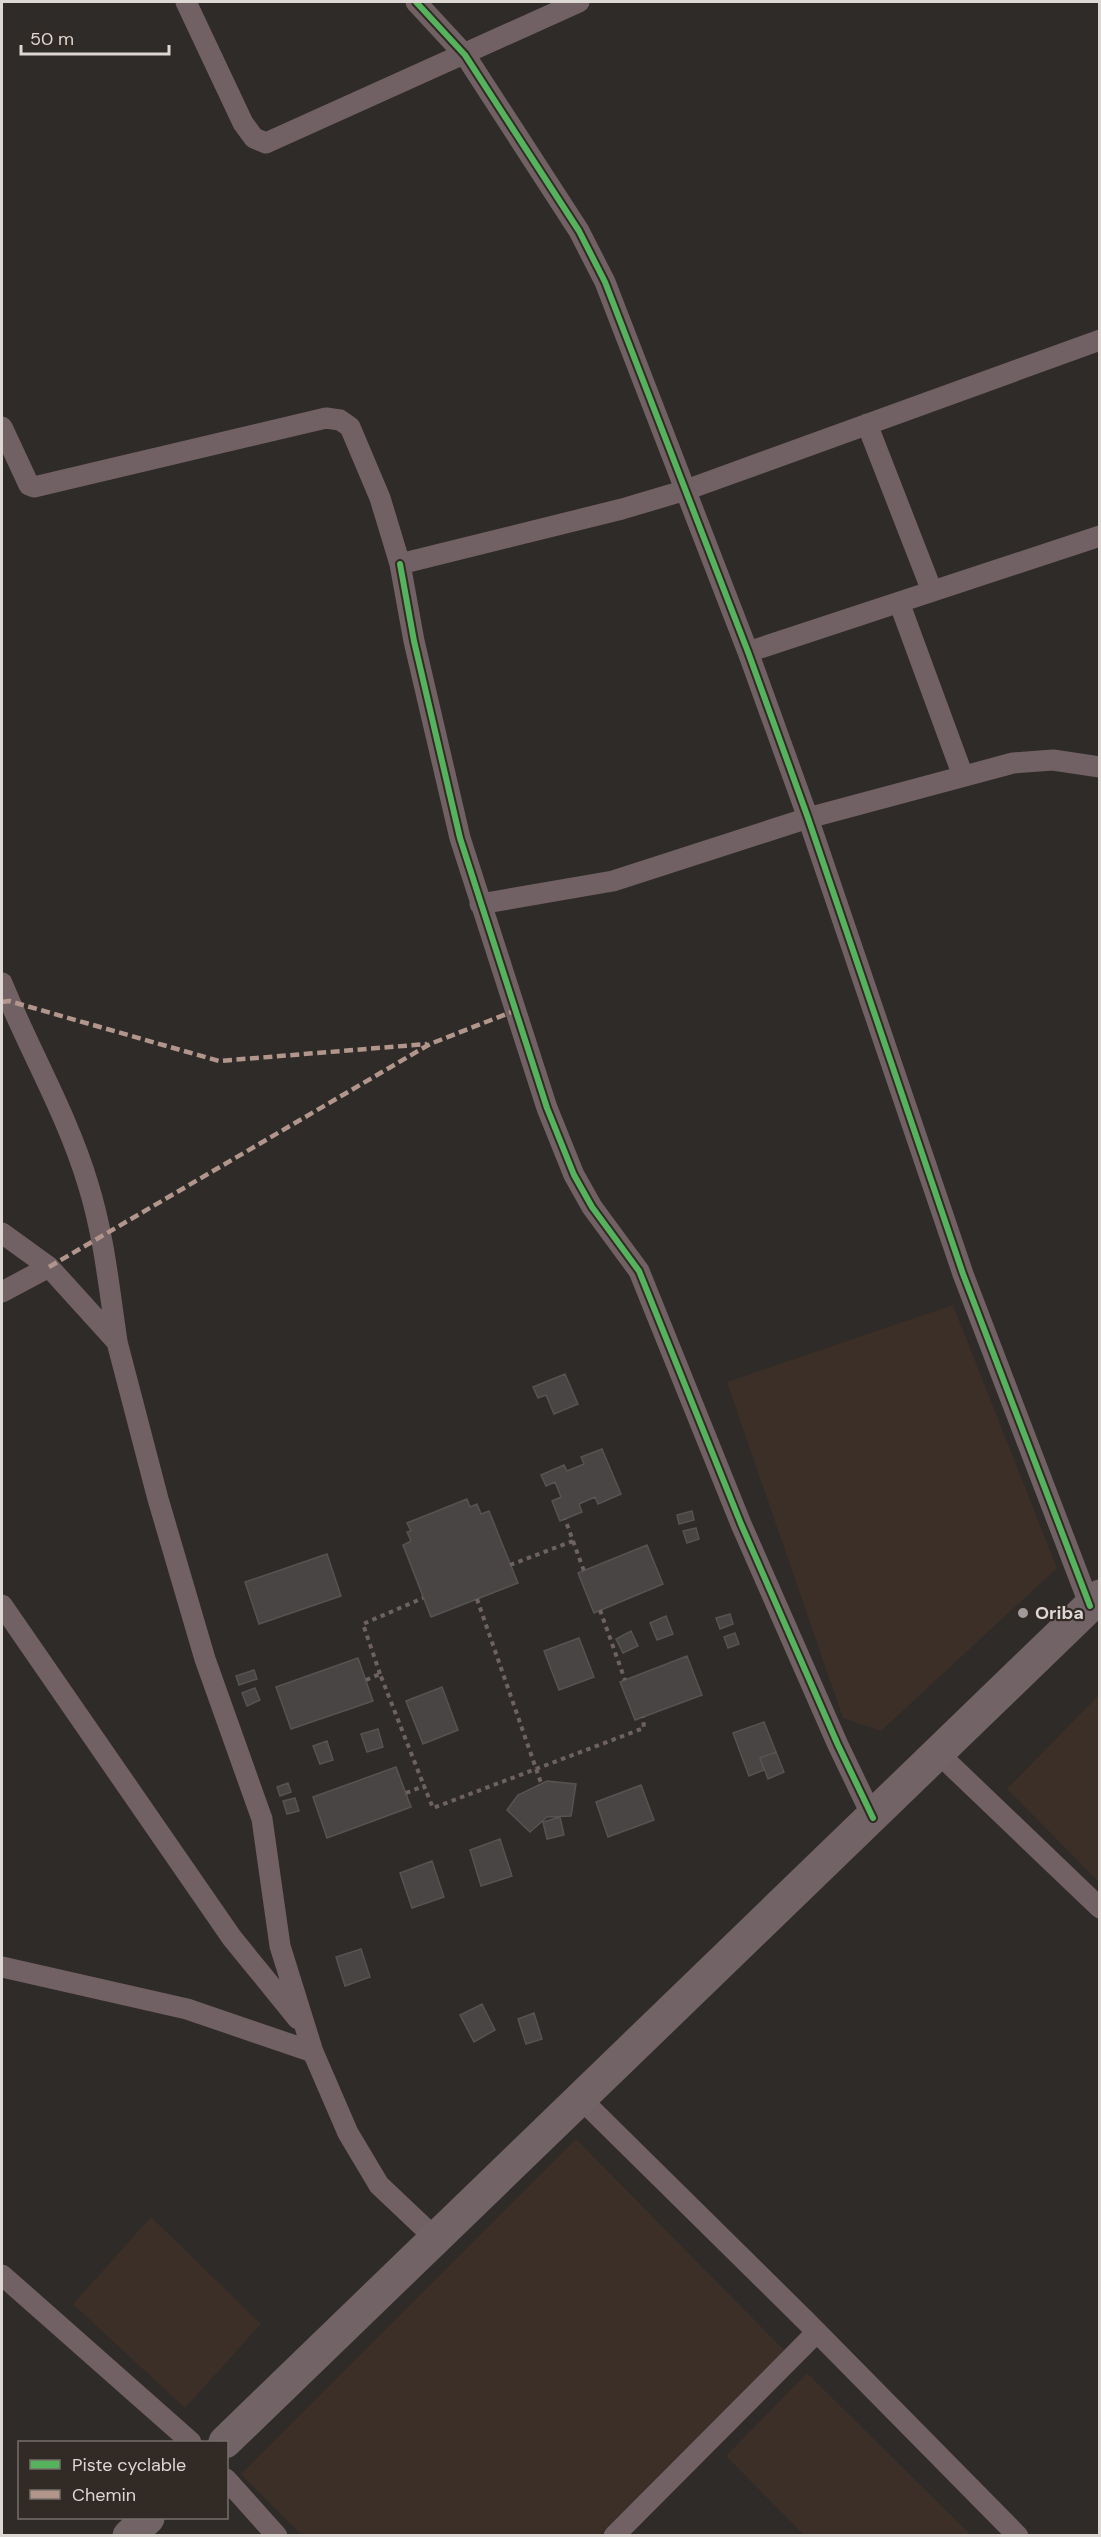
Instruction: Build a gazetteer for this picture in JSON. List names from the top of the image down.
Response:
{
  "places": ["Oriba"],
  "legend": ["Piste cyclable", "Chemin"],
  "scale_bar": "50 m"
}
